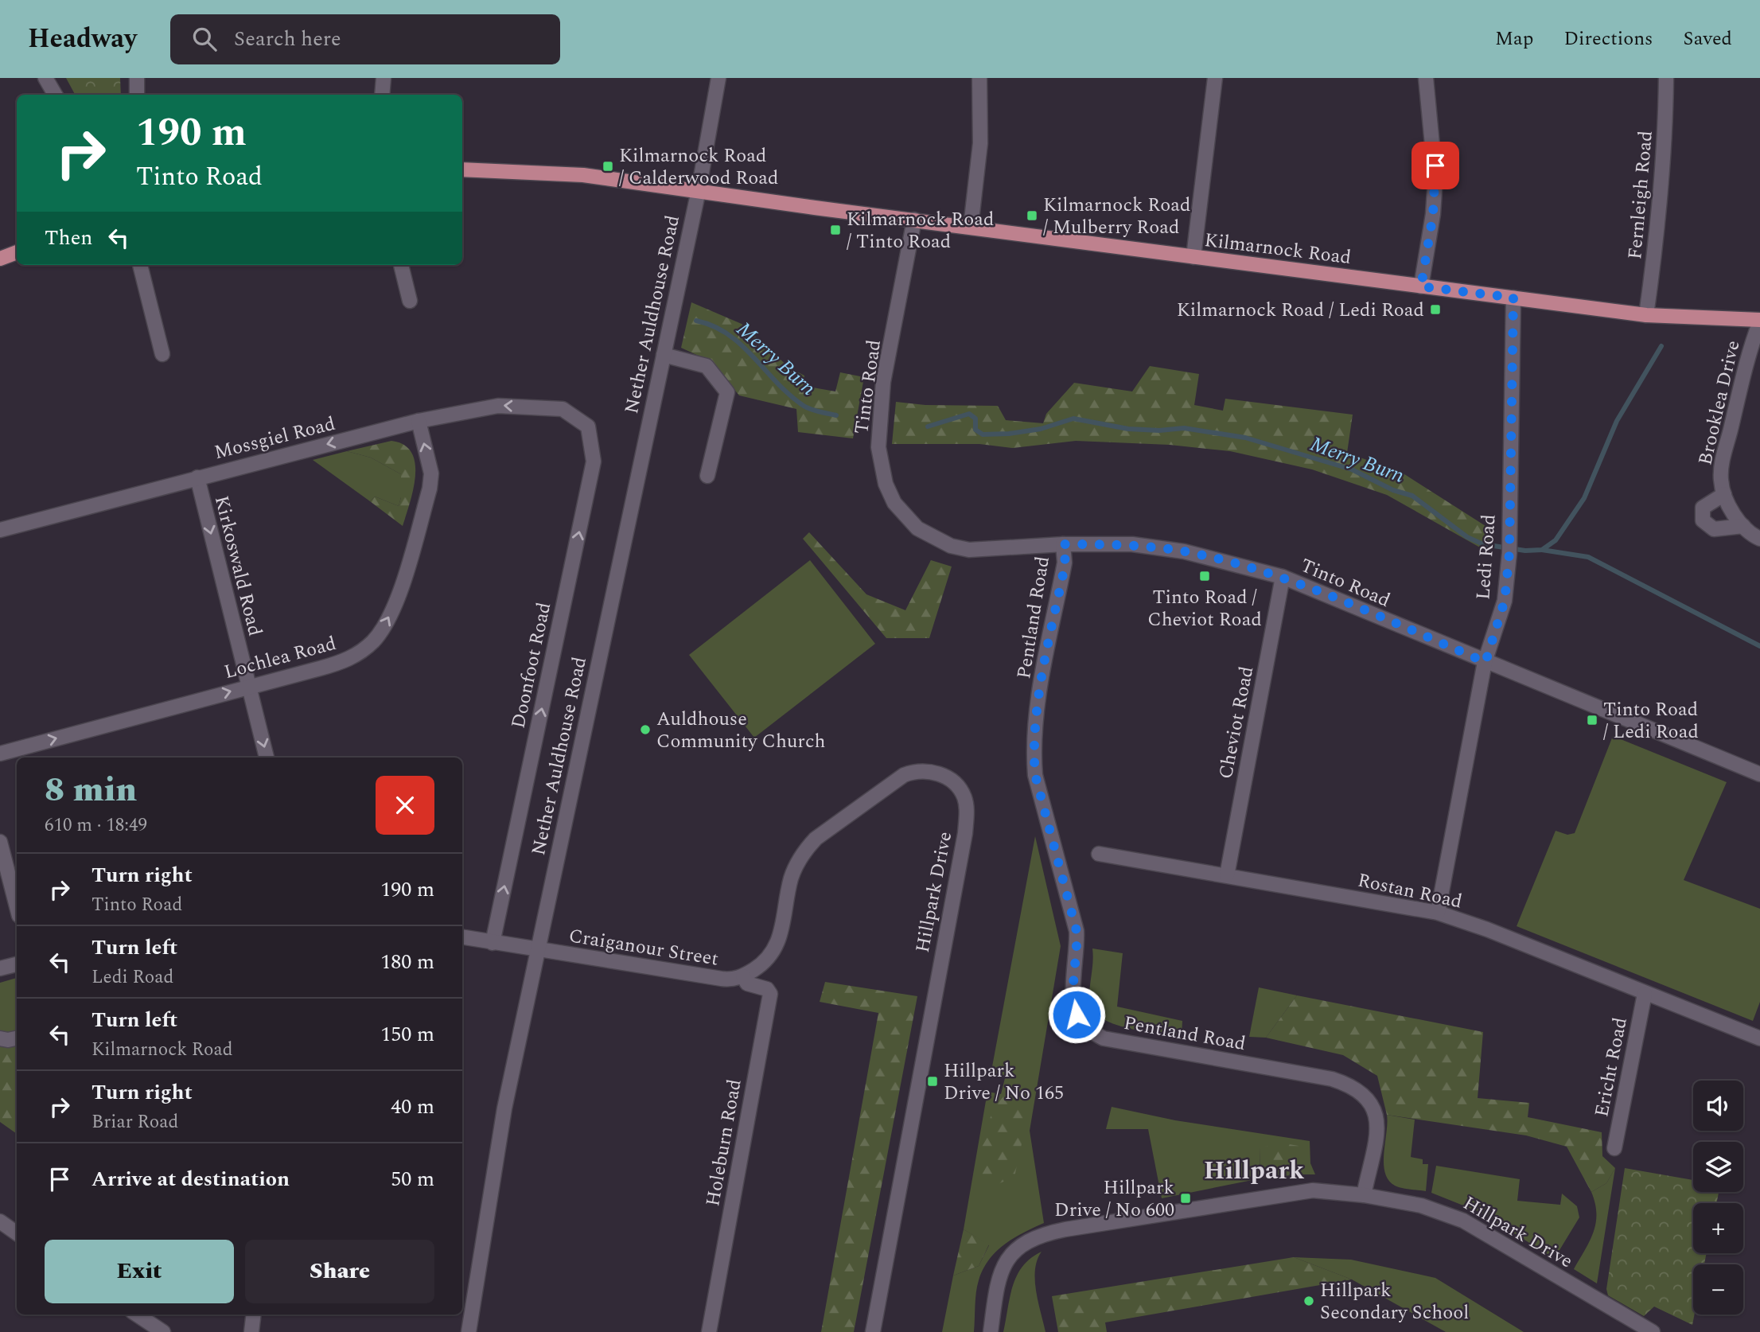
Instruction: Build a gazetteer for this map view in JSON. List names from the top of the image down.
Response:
{
  "streets": {
    "main road": ["Kilmarnock Road"],
    "street": [
      "Fernleigh Road",
      "Nether Auldhouse Road",
      "Tinto Road",
      "Brooklea Drive",
      "Mossgiel Road",
      "Ledi Road",
      "Kirkoswald Road",
      "Pentland Road",
      "Lochlea Road",
      "Doonfoot Road",
      "Cheviot Road",
      "Rostan Road",
      "Hillpark Drive",
      "Craiganour Street",
      "Ericht Road",
      "Holeburn Road"
    ]
  },
  "crossings": [
    ["Fernleigh Road", "Kilmarnock Road"],
    ["Kilmarnock Road", "Nether Auldhouse Road"],
    ["Kilmarnock Road", "Tinto Road"],
    ["Kilmarnock Road", "Brooklea Drive"],
    ["Kilmarnock Road", "Ledi Road"],
    ["Nether Auldhouse Road", "Craiganour Street"],
    ["Tinto Road", "Ledi Road"],
    ["Tinto Road", "Pentland Road"],
    ["Tinto Road", "Cheviot Road"],
    ["Mossgiel Road", "Kirkoswald Road"],
    ["Mossgiel Road", "Lochlea Road"],
    ["Mossgiel Road", "Doonfoot Road"],
    ["Ledi Road", "Rostan Road"],
    ["Kirkoswald Road", "Lochlea Road"],
    ["Pentland Road", "Hillpark Drive"],
    ["Doonfoot Road", "Craiganour Street"],
    ["Cheviot Road", "Rostan Road"],
    ["Rostan Road", "Ericht Road"],
    ["Hillpark Drive", "Craiganour Street"],
    ["Hillpark Drive", "Holeburn Road"],
    ["Craiganour Street", "Holeburn Road"]
  ],
  "one_way": [
    "Mossgiel Road",
    "Kirkoswald Road",
    "Lochlea Road",
    "Doonfoot Road"
  ],
  "districts": ["Hillpark"],
  "water": ["Merry Burn"],
  "places": {
    "transit": [
      "Kilmarnock Road / Calderwood Road",
      "Kilmarnock Road / Mulberry Road",
      "Kilmarnock Road / Tinto Road",
      "Kilmarnock Road / Ledi Road",
      "Tinto Road / Cheviot Road",
      "Tinto Road / Ledi Road",
      "Hillpark Drive / No 165",
      "Hillpark Drive / No 600"
    ],
    "other": ["Auldhouse Community Church", "Hillpark Secondary School"]
  },
  "page": {
    "header": "Headway",
    "search": "Search here",
    "nav": ["Map", "Directions", "Saved"],
    "turn": ["190 m", "Tinto Road"],
    "then": "Then",
    "heading": ["8 min", "610 m · 18:49"],
    "list": [
      {
        "name": "Turn right",
        "note": "Tinto Road",
        "value": "190 m"
      },
      {
        "name": "Turn left",
        "note": "Ledi Road",
        "value": "180 m"
      },
      {
        "name": "Turn left",
        "note": "Kilmarnock Road",
        "value": "150 m"
      },
      {
        "name": "Turn right",
        "note": "Briar Road",
        "value": "40 m"
      },
      {
        "name": "Arrive at destination",
        "value": "50 m"
      }
    ],
    "map_buttons": ["+", "−"],
    "buttons": ["Exit", "Share"]
  }
}
